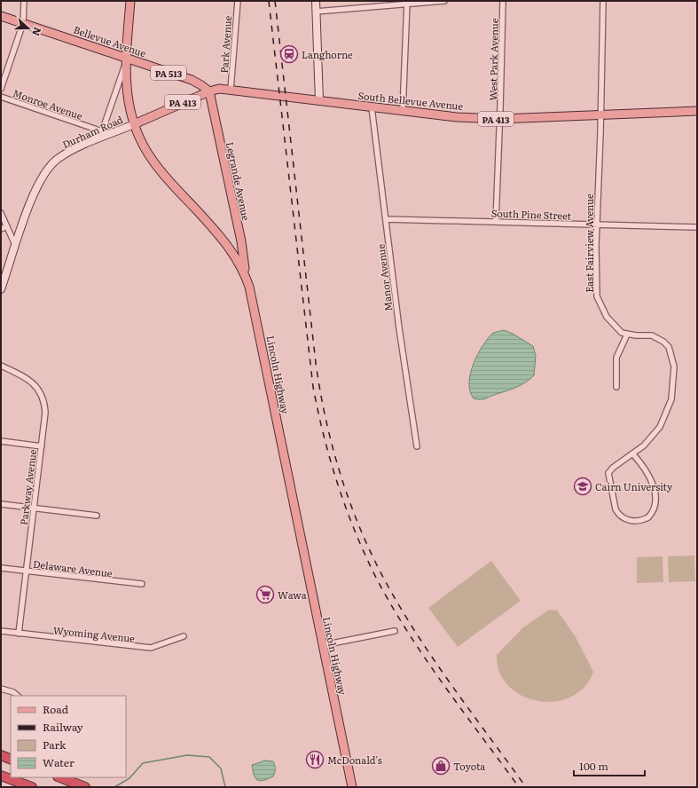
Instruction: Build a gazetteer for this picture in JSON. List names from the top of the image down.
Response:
{
  "streets": {
    "main road": [
      "Bellevue Avenue",
      "PA 513",
      "South Bellevue Avenue",
      "PA 413",
      "Durham Road",
      "Legrande Avenue",
      "Lincoln Highway"
    ],
    "street": [
      "Park Avenue",
      "West Park Avenue",
      "Monroe Avenue",
      "South Pine Street",
      "East Fairview Avenue",
      "Manor Avenue",
      "Parkway Avenue",
      "Delaware Avenue",
      "Wyoming Avenue"
    ]
  },
  "crossings": [
    ["Bellevue Avenue", "South Bellevue Avenue"],
    ["Bellevue Avenue", "Durham Road"],
    ["Bellevue Avenue", "Legrande Avenue"],
    ["Bellevue Avenue", "Lincoln Highway"],
    ["Park Avenue", "South Bellevue Avenue"],
    ["West Park Avenue", "South Bellevue Avenue"],
    ["West Park Avenue", "South Pine Street"],
    ["South Bellevue Avenue", "Durham Road"],
    ["South Bellevue Avenue", "Legrande Avenue"],
    ["South Bellevue Avenue", "East Fairview Avenue"],
    ["South Bellevue Avenue", "Manor Avenue"],
    ["Monroe Avenue", "Durham Road"],
    ["Durham Road", "Legrande Avenue"],
    ["Durham Road", "Lincoln Highway"],
    ["Legrande Avenue", "Lincoln Highway"],
    ["South Pine Street", "East Fairview Avenue"],
    ["South Pine Street", "Manor Avenue"],
    ["Parkway Avenue", "Delaware Avenue"],
    ["Parkway Avenue", "Wyoming Avenue"]
  ],
  "places": {
    "station": ["Langhorne"],
    "school or university": ["Cairn University"],
    "supermarket": ["Wawa"],
    "restaurant": ["McDonald's"],
    "shop": ["Toyota"]
  },
  "legend": [
    "Road",
    "Railway",
    "Park",
    "Water"
  ],
  "scale_bar": "100 m",
  "north": "right"
}
